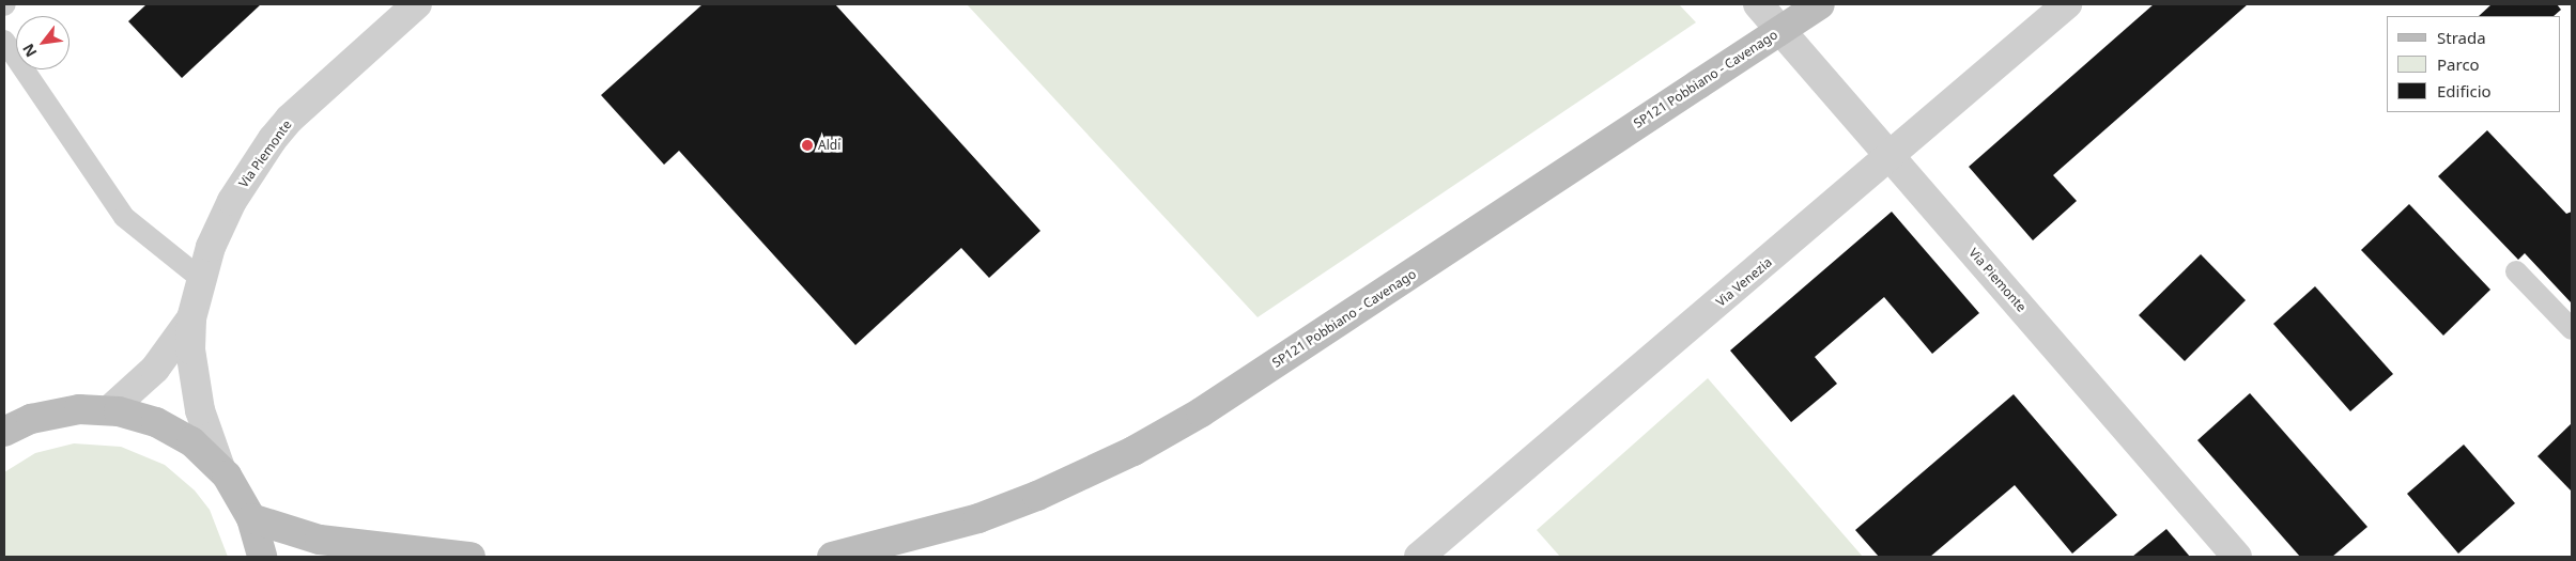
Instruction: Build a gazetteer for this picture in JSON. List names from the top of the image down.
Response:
{
  "streets": {
    "main road": ["SP121 Pobbiano - Cavenago"],
    "street": ["Via Piemonte", "Via Venezia"]
  },
  "crossings": [
    ["Via Piemonte", "Via Venezia"]
  ],
  "places": ["Aldi"],
  "legend": ["Strada", "Parco", "Edificio"],
  "north": "bottom left"
}
